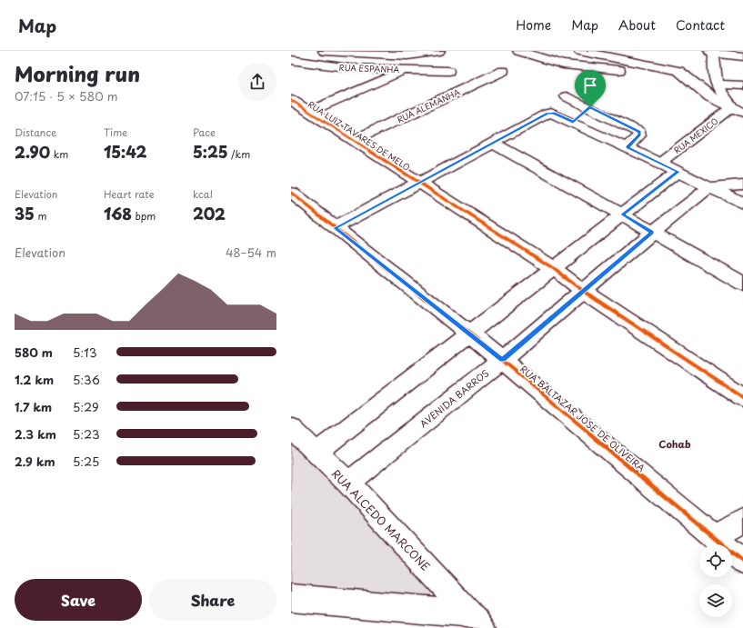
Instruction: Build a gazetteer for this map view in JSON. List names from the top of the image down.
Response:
{
  "streets": {
    "street": [
      "RUA ESPANHA",
      "RUA ALEMANHA",
      "RUA LUIZ TAVARES DE MELO",
      "RUA MEXICO",
      "AVENIDA BARROS",
      "RUA BALTAZAR JOSE DE OLIVEIRA",
      "RUA ALCEDO MARCONE"
    ]
  },
  "crossings": [
    ["RUA ALEMANHA", "RUA LUIZ TAVARES DE MELO"],
    ["RUA LUIZ TAVARES DE MELO", "AVENIDA BARROS"],
    ["AVENIDA BARROS", "RUA BALTAZAR JOSE DE OLIVEIRA"],
    ["AVENIDA BARROS", "RUA ALCEDO MARCONE"]
  ],
  "districts": ["Cohab"],
  "page": {
    "header": "Map",
    "nav": [
      "Home",
      "Map",
      "About",
      "Contact"
    ],
    "heading": ["Morning run", "07:15 · 5 × 580 m"],
    "stats": [
      ["Distance", "2.90 km"],
      ["Time", "15:42"],
      ["Pace", "5:25 /km"],
      ["Elevation", "35 m"],
      ["Heart rate", "168 bpm"],
      ["kcal", "202"]
    ],
    "chart": ["Elevation", "48–54 m"],
    "list": [
      {
        "name": "580 m",
        "note": "5:13"
      },
      {
        "name": "1.2 km",
        "note": "5:36"
      },
      {
        "name": "1.7 km",
        "note": "5:29"
      },
      {
        "name": "2.3 km",
        "note": "5:23"
      },
      {
        "name": "2.9 km",
        "note": "5:25"
      }
    ],
    "buttons": ["Save", "Share"]
  }
}
